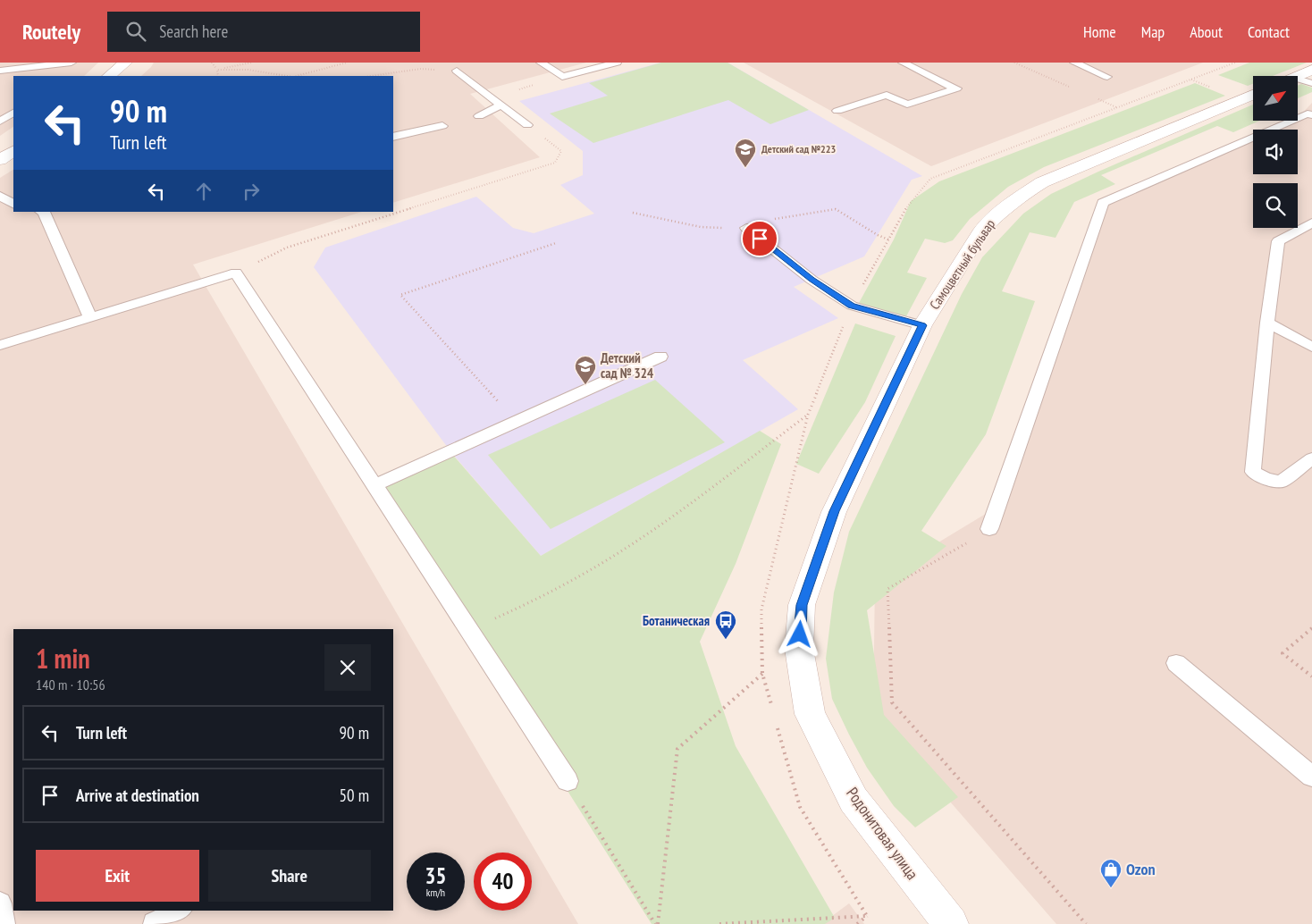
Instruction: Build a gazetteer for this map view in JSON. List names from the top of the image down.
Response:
{
  "streets": {
    "street": ["Самоцветный бульвар", "Родонитовая улица"]
  },
  "crossings": [
    ["Самоцветный бульвар", "Родонитовая улица"]
  ],
  "places": {
    "school or university": ["Детский сад №223", "Детский сад № 324"],
    "bus stop": ["Ботаническая"],
    "shop": ["Ozon"]
  },
  "north": "top right",
  "page": {
    "header": "Routely",
    "search": "Search here",
    "nav": [
      "Home",
      "Map",
      "About",
      "Contact"
    ],
    "turn": ["90 m", "Turn left"],
    "heading": ["1 min", "140 m · 10:56"],
    "list": [
      {
        "name": "Turn left",
        "value": "90 m"
      },
      {
        "name": "Arrive at destination",
        "value": "50 m"
      }
    ],
    "buttons": ["Exit", "Share"],
    "speed": "35 km/h",
    "limit": "40"
  }
}
